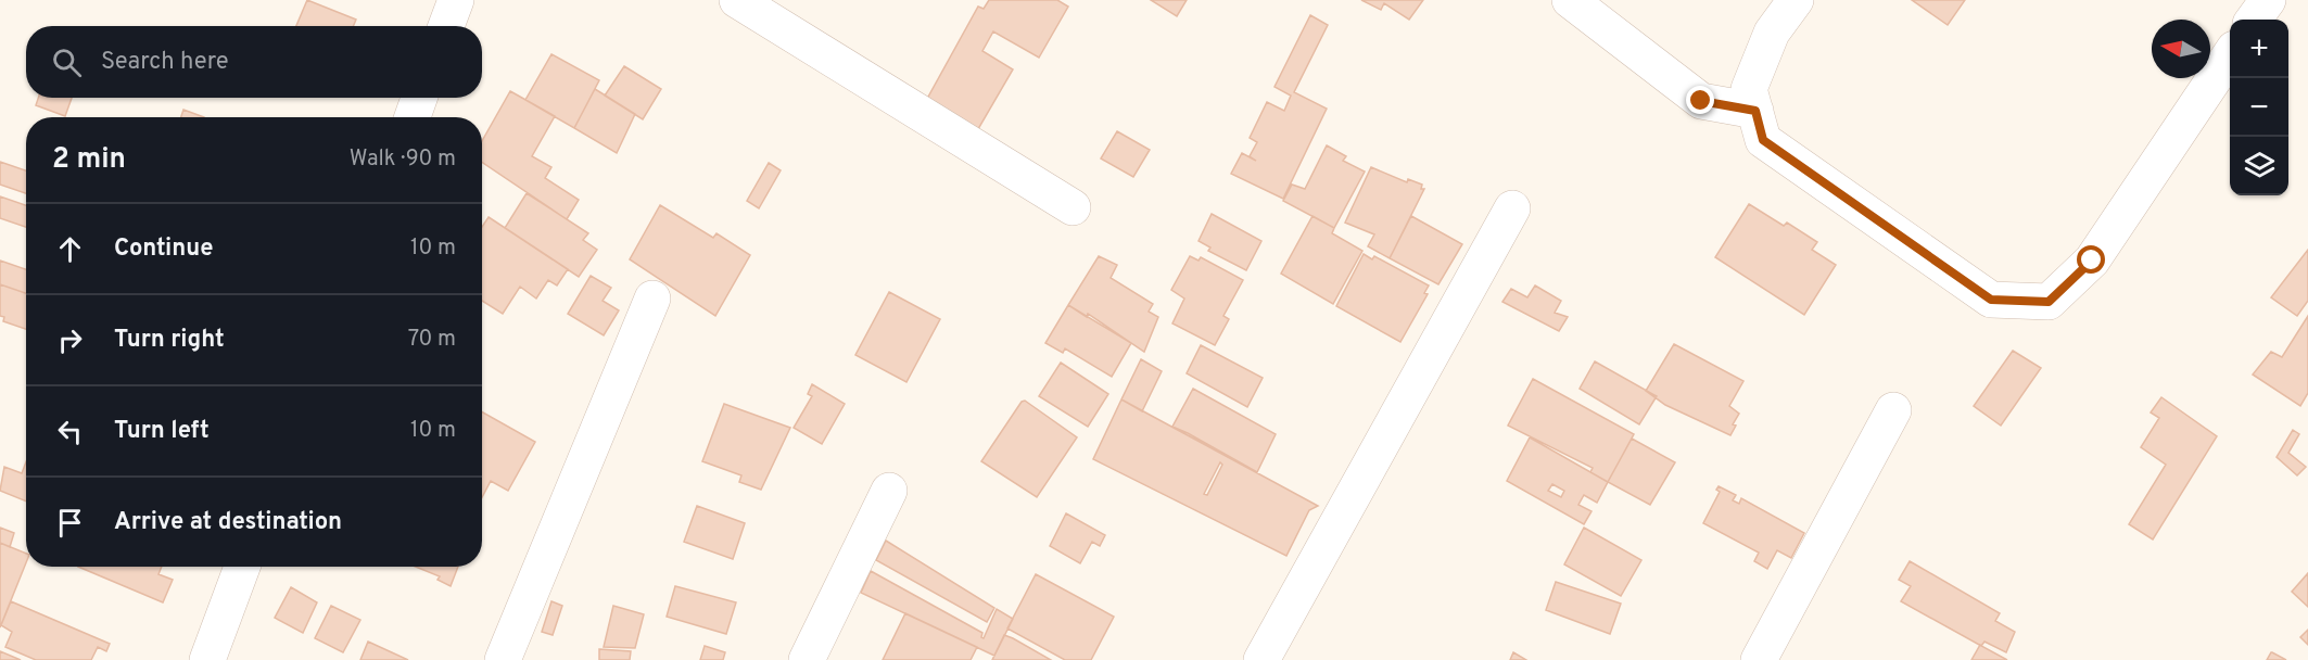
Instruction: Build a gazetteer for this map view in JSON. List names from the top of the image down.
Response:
{
  "north": "left",
  "page": {
    "map_buttons": ["+", "−"],
    "search": "Search here",
    "heading": ["2 min", "Walk · 90 m"],
    "list": [
      ["Continue", "10 m"],
      ["Turn right", "70 m"],
      ["Turn left", "10 m"],
      "Arrive at destination"
    ]
  }
}
